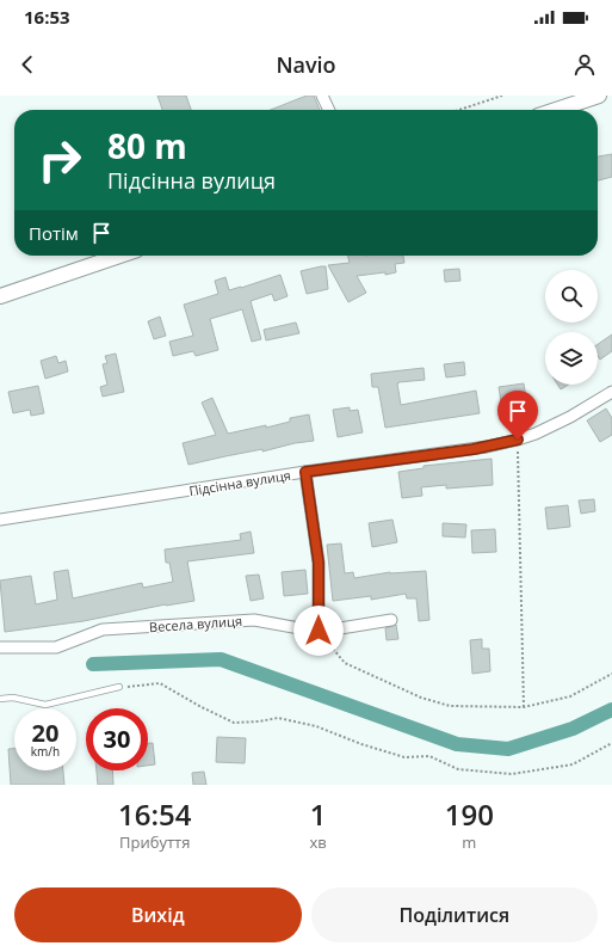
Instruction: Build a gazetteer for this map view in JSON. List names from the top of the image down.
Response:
{
  "streets": {
    "street": ["Підсінна вулиця", "Весела вулиця"]
  },
  "page": {
    "status": "16:53",
    "header": "Navio",
    "turn": ["80 m", "Підсінна вулиця"],
    "then": "Потім",
    "speed": "20 km/h",
    "limit": "30",
    "eta": [
      "16:54",
      "Прибуття",
      "1",
      "хв",
      "190",
      "m"
    ],
    "buttons": ["Вихід", "Поділитися"]
  }
}
